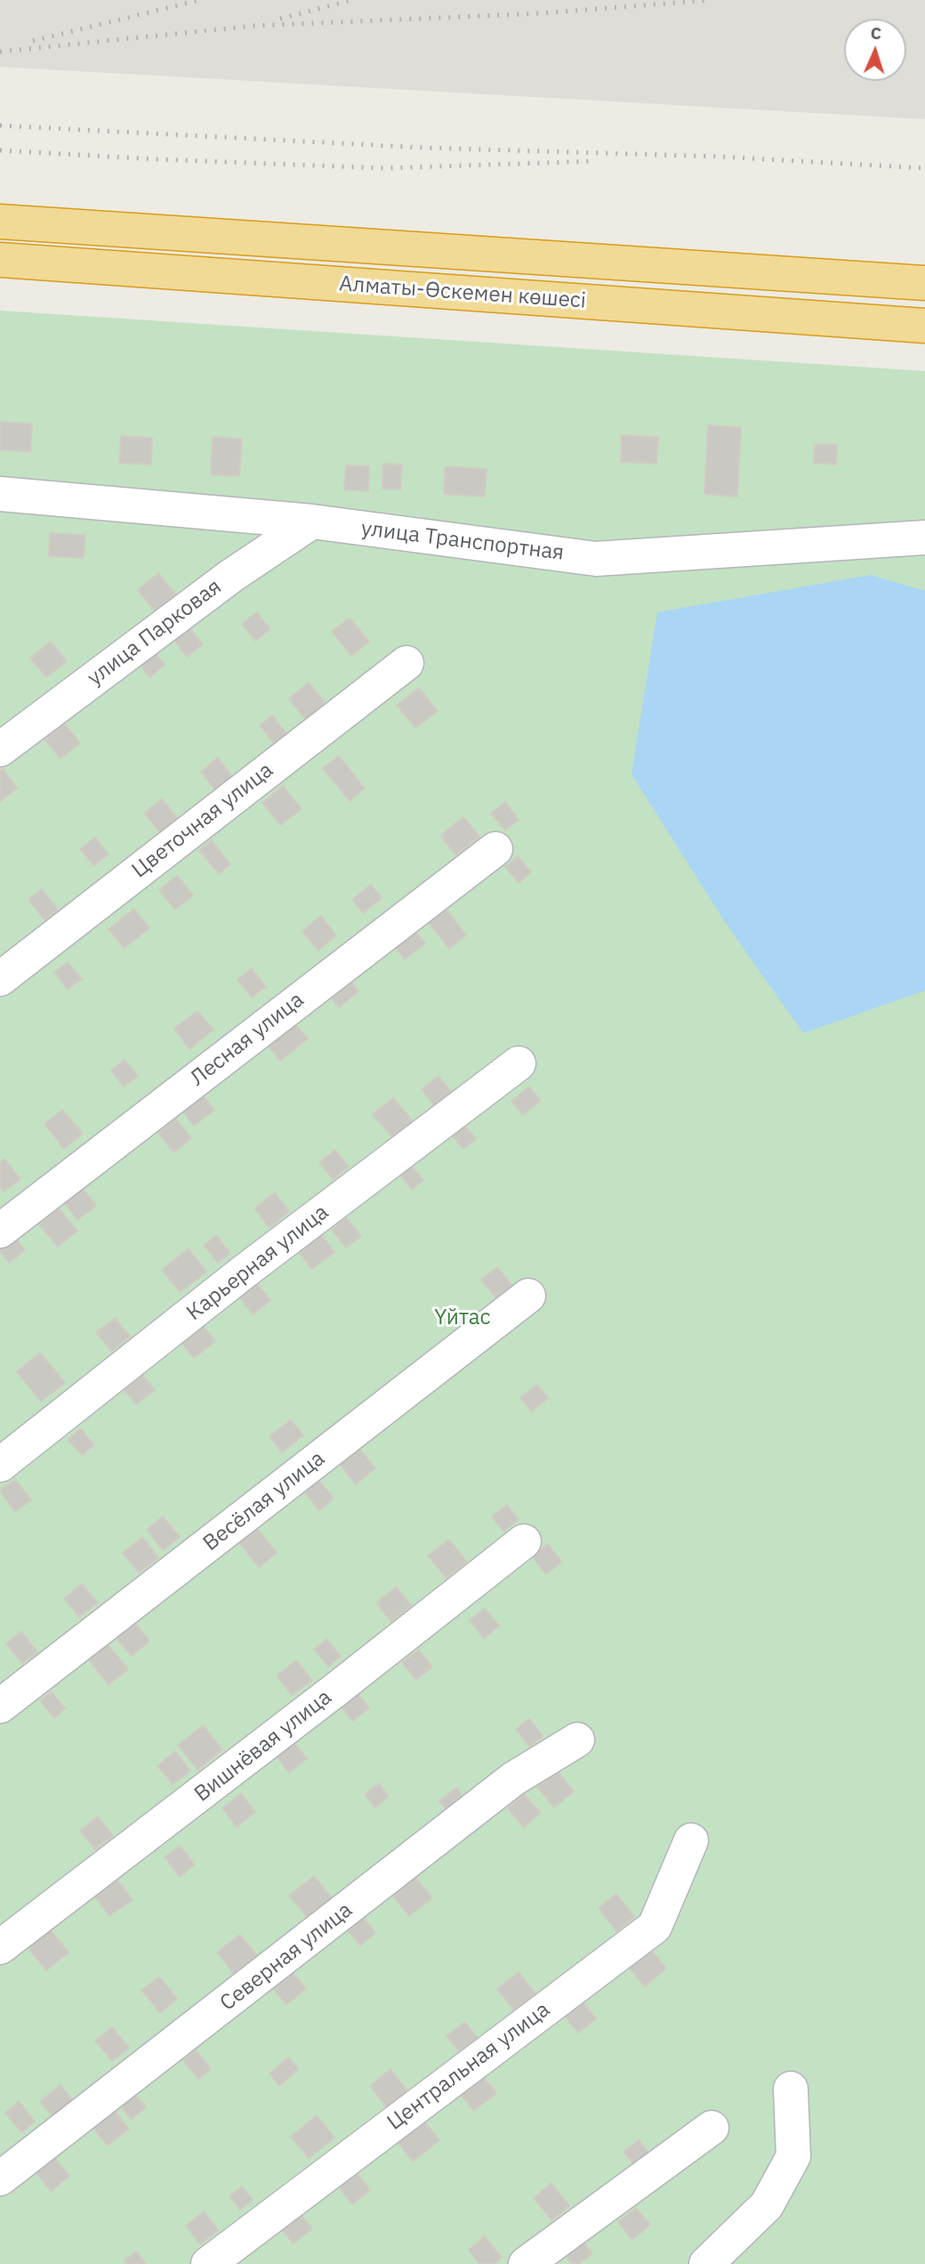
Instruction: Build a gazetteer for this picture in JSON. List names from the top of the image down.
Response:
{
  "streets": {
    "highway": ["Алматы-Өскемен көшесі"],
    "street": [
      "улица Транспортная",
      "улица Парковая",
      "Цветочная улица",
      "Лесная улица",
      "Карьерная улица",
      "Весёлая улица",
      "Вишнёвая улица",
      "Северная улица",
      "Центральная улица"
    ]
  },
  "crossings": [
    ["улица Транспортная", "улица Парковая"]
  ],
  "parks": ["Үйтас"],
  "north": "top"
}
